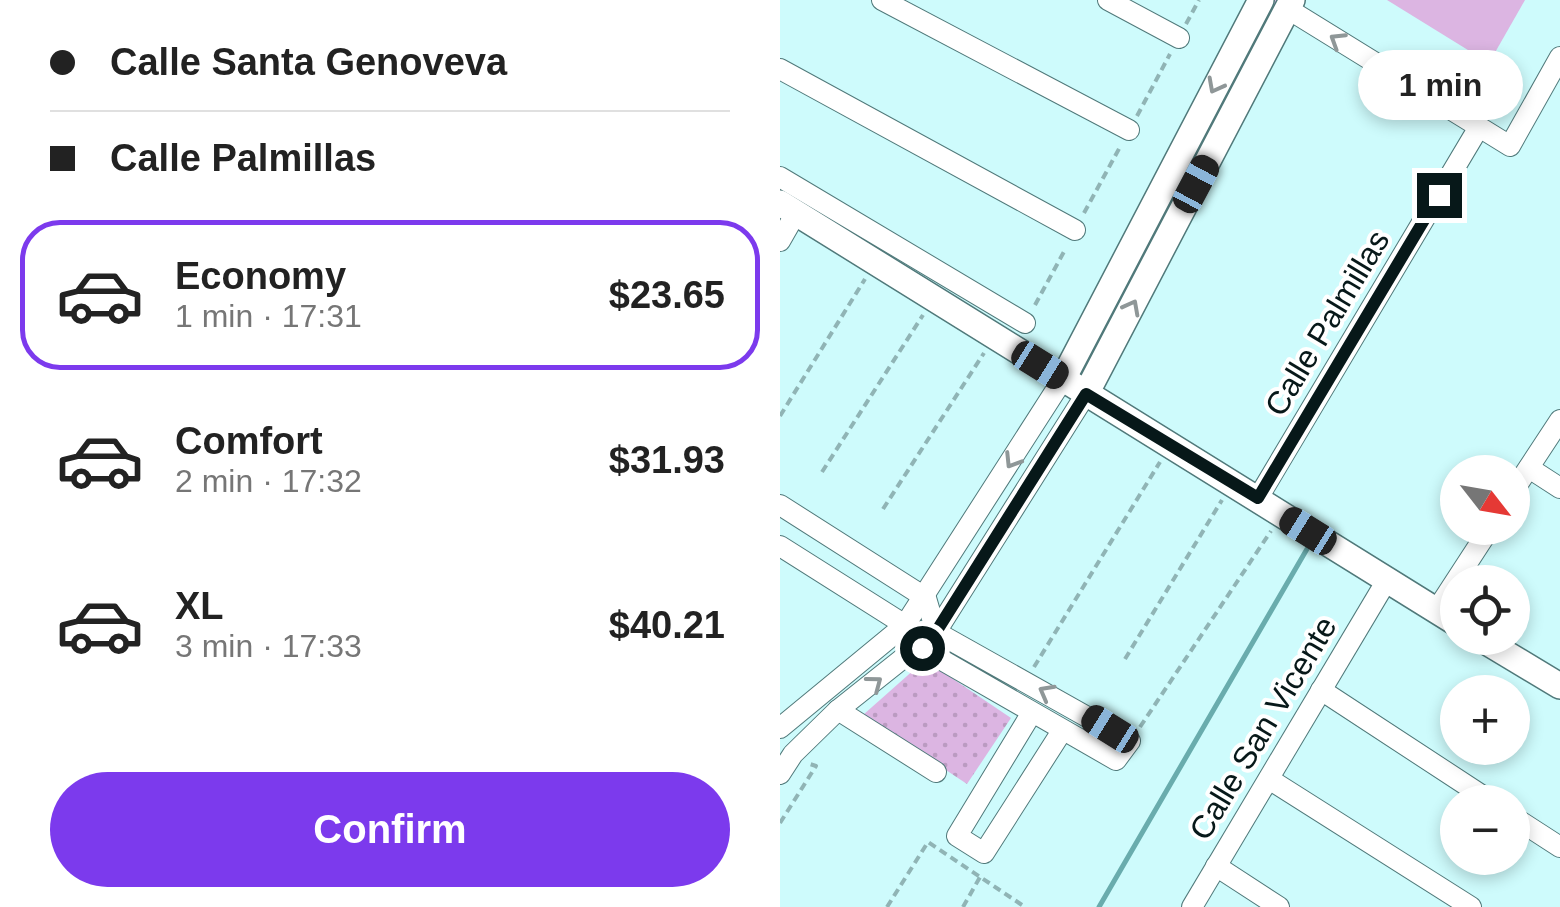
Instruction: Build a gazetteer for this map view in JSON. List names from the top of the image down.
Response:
{
  "streets": {
    "street": ["Calle Palmillas", "Calle San Vicente"]
  },
  "north": "bottom right",
  "page": {
    "banner": ["Calle Santa Genoveva", "Calle Palmillas"],
    "bubble": "1 min",
    "list": [
      {
        "name": "Economy",
        "note": "1 min · 17:31",
        "value": "$23.65"
      },
      {
        "name": "Comfort",
        "note": "2 min · 17:32",
        "value": "$31.93"
      },
      {
        "name": "XL",
        "note": "3 min · 17:33",
        "value": "$40.21"
      }
    ],
    "map_buttons": ["+", "−"],
    "buttons": "Confirm"
  }
}
